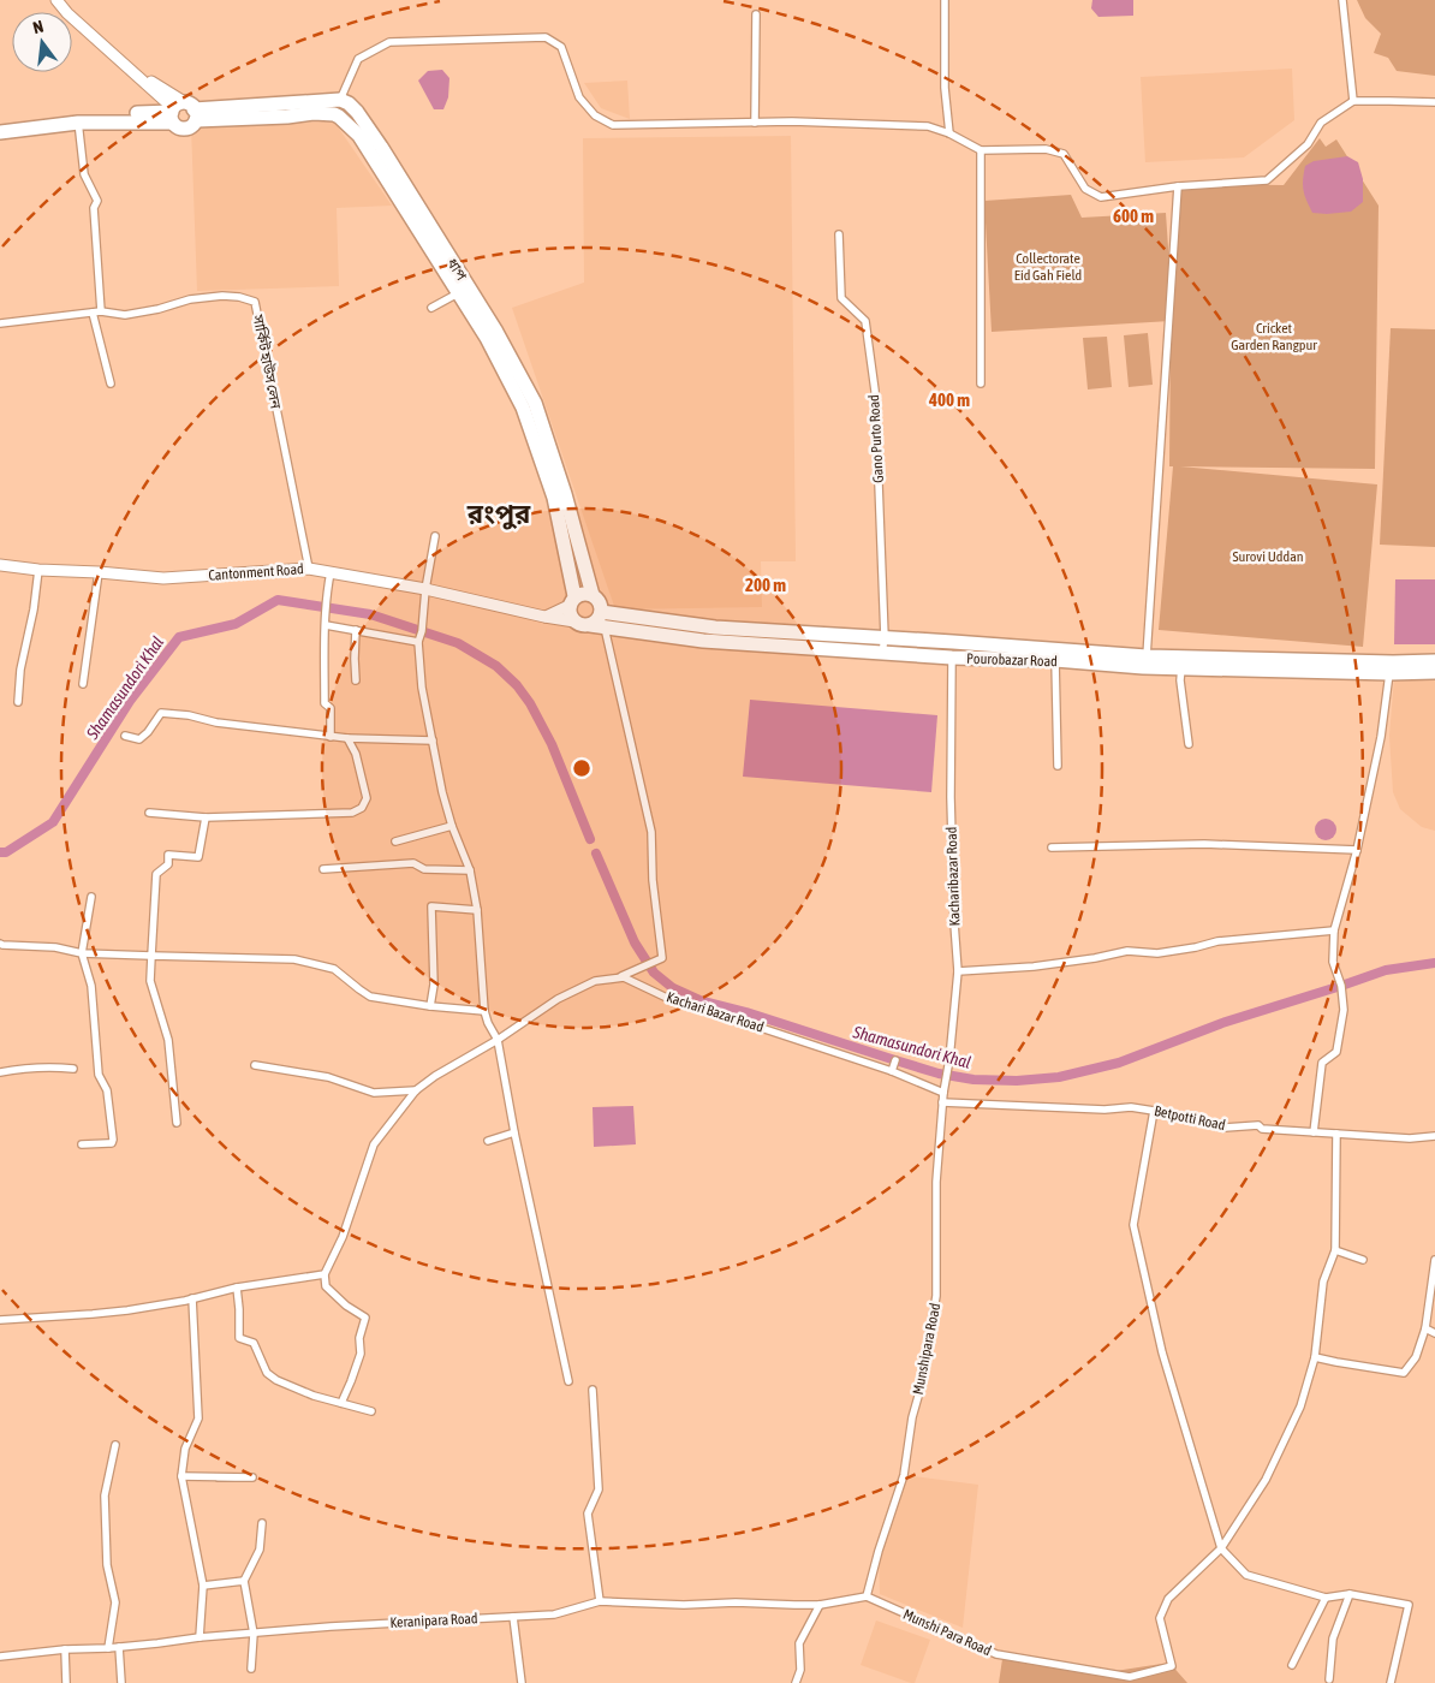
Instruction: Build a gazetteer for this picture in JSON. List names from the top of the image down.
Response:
{
  "streets": {
    "highway": ["ধাপ", "Pourobazar Road"],
    "main road": ["Cantonment Road"],
    "street": [
      "সার্কিট হাউস লেন",
      "Gano Purto Road",
      "Kacharibazar Road",
      "Kachari Bazar Road",
      "Betpotti Road",
      "Munshipara Road",
      "Keranipara Road",
      "Munshi Para Road"
    ]
  },
  "crossings": [
    ["ধাপ", "Cantonment Road"],
    ["ধাপ", "Pourobazar Road"],
    ["সার্কিট হাউস লেন", "Cantonment Road"],
    ["Gano Purto Road", "Pourobazar Road"],
    ["Cantonment Road", "Pourobazar Road"],
    ["Pourobazar Road", "Kacharibazar Road"],
    ["Kacharibazar Road", "Kachari Bazar Road"],
    ["Kacharibazar Road", "Munshipara Road"],
    ["Kachari Bazar Road", "Munshipara Road"],
    ["Betpotti Road", "Munshipara Road"],
    ["Munshipara Road", "Keranipara Road"],
    ["Munshipara Road", "Munshi Para Road"],
    ["Keranipara Road", "Munshi Para Road"]
  ],
  "districts": ["রংপুর"],
  "water": ["Shamasundori Khal"],
  "parks": ["Collectorate Eid Gah Field", "Cricket Garden Rangpur", "Surovi Uddan"],
  "north": "top",
  "rings": ["600 m", "400 m", "200 m"]
}
